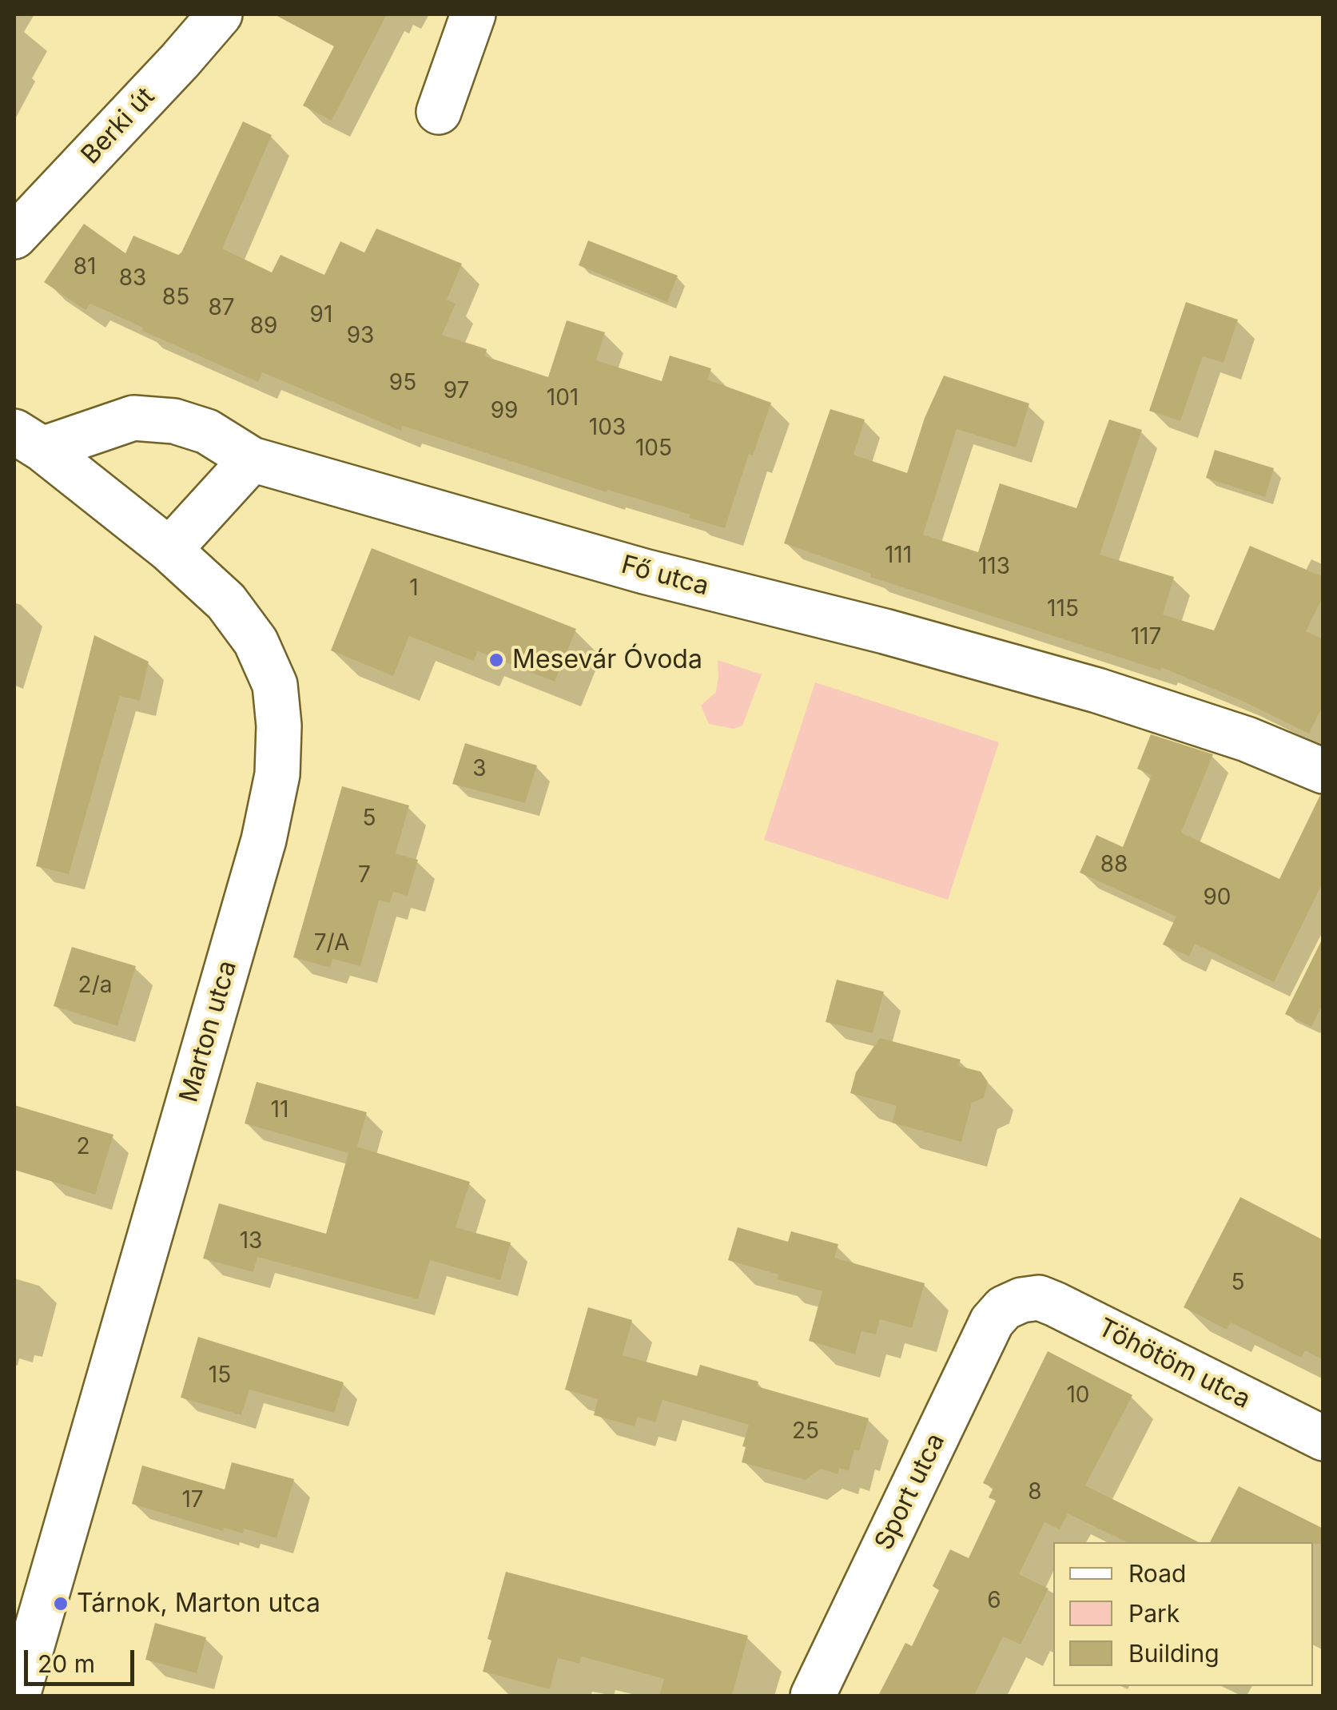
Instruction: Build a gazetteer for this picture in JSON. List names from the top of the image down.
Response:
{
  "streets": {
    "street": [
      "Berki út",
      "Fő utca",
      "Marton utca",
      "Töhötöm utca",
      "Sport utca"
    ]
  },
  "crossings": [
    ["Fő utca", "Marton utca"],
    ["Töhötöm utca", "Sport utca"]
  ],
  "places": ["Mesevár Óvoda", "Tárnok, Marton utca"],
  "house_numbers": [
    "81",
    "83",
    "85",
    "87",
    "91",
    "89",
    "93",
    "95",
    "97",
    "101",
    "99",
    "103",
    "105",
    "111",
    "113",
    "1",
    "115",
    "117",
    "3",
    "5",
    "88",
    "7",
    "90",
    "7/A",
    "2/a",
    "11",
    "2",
    "13",
    "5",
    "15",
    "10",
    "25",
    "8",
    "17",
    "6"
  ],
  "legend": ["Road", "Park", "Building"],
  "scale_bar": "20 m"
}
